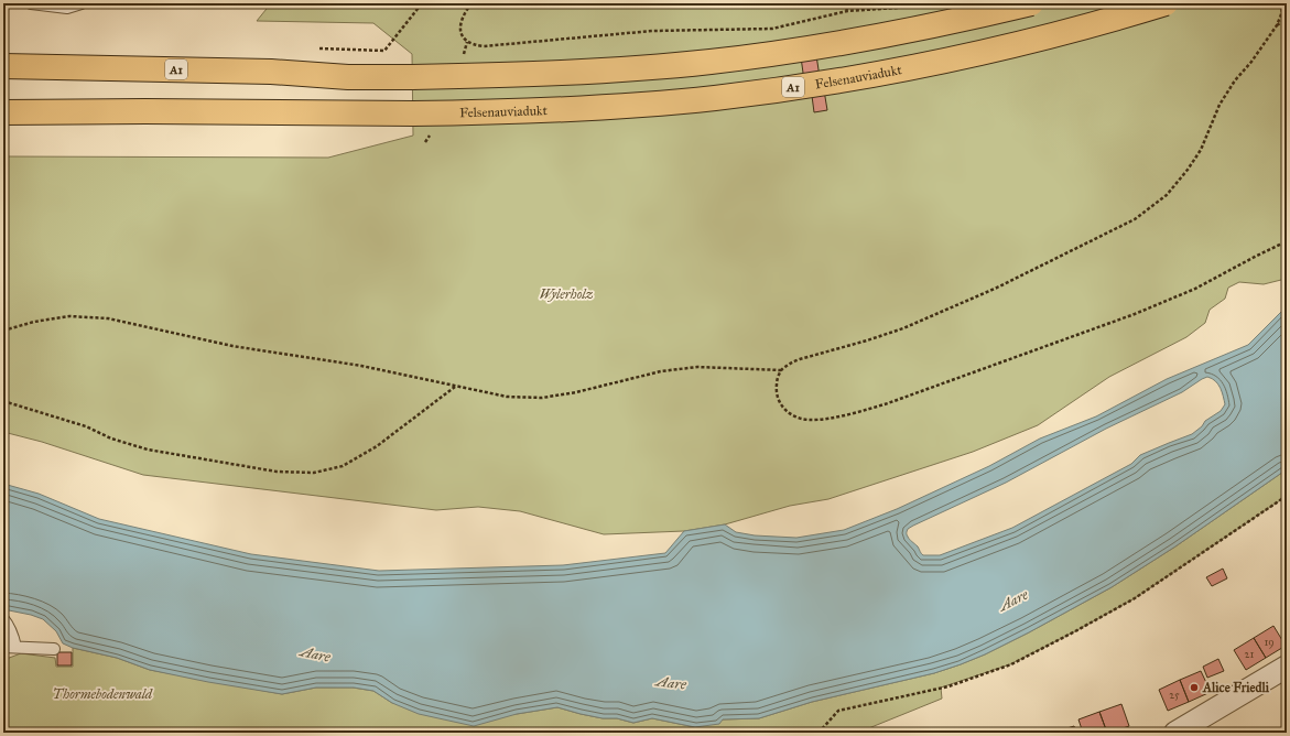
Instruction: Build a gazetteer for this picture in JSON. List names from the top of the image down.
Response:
{
  "streets": {
    "highway": ["A1", "Felsenauviadukt"]
  },
  "water": ["Aare"],
  "parks": ["Wylerholz", "Thormebodenwald"],
  "places": ["Alice Friedli"],
  "house_numbers": ["19", "21", "25"]
}
